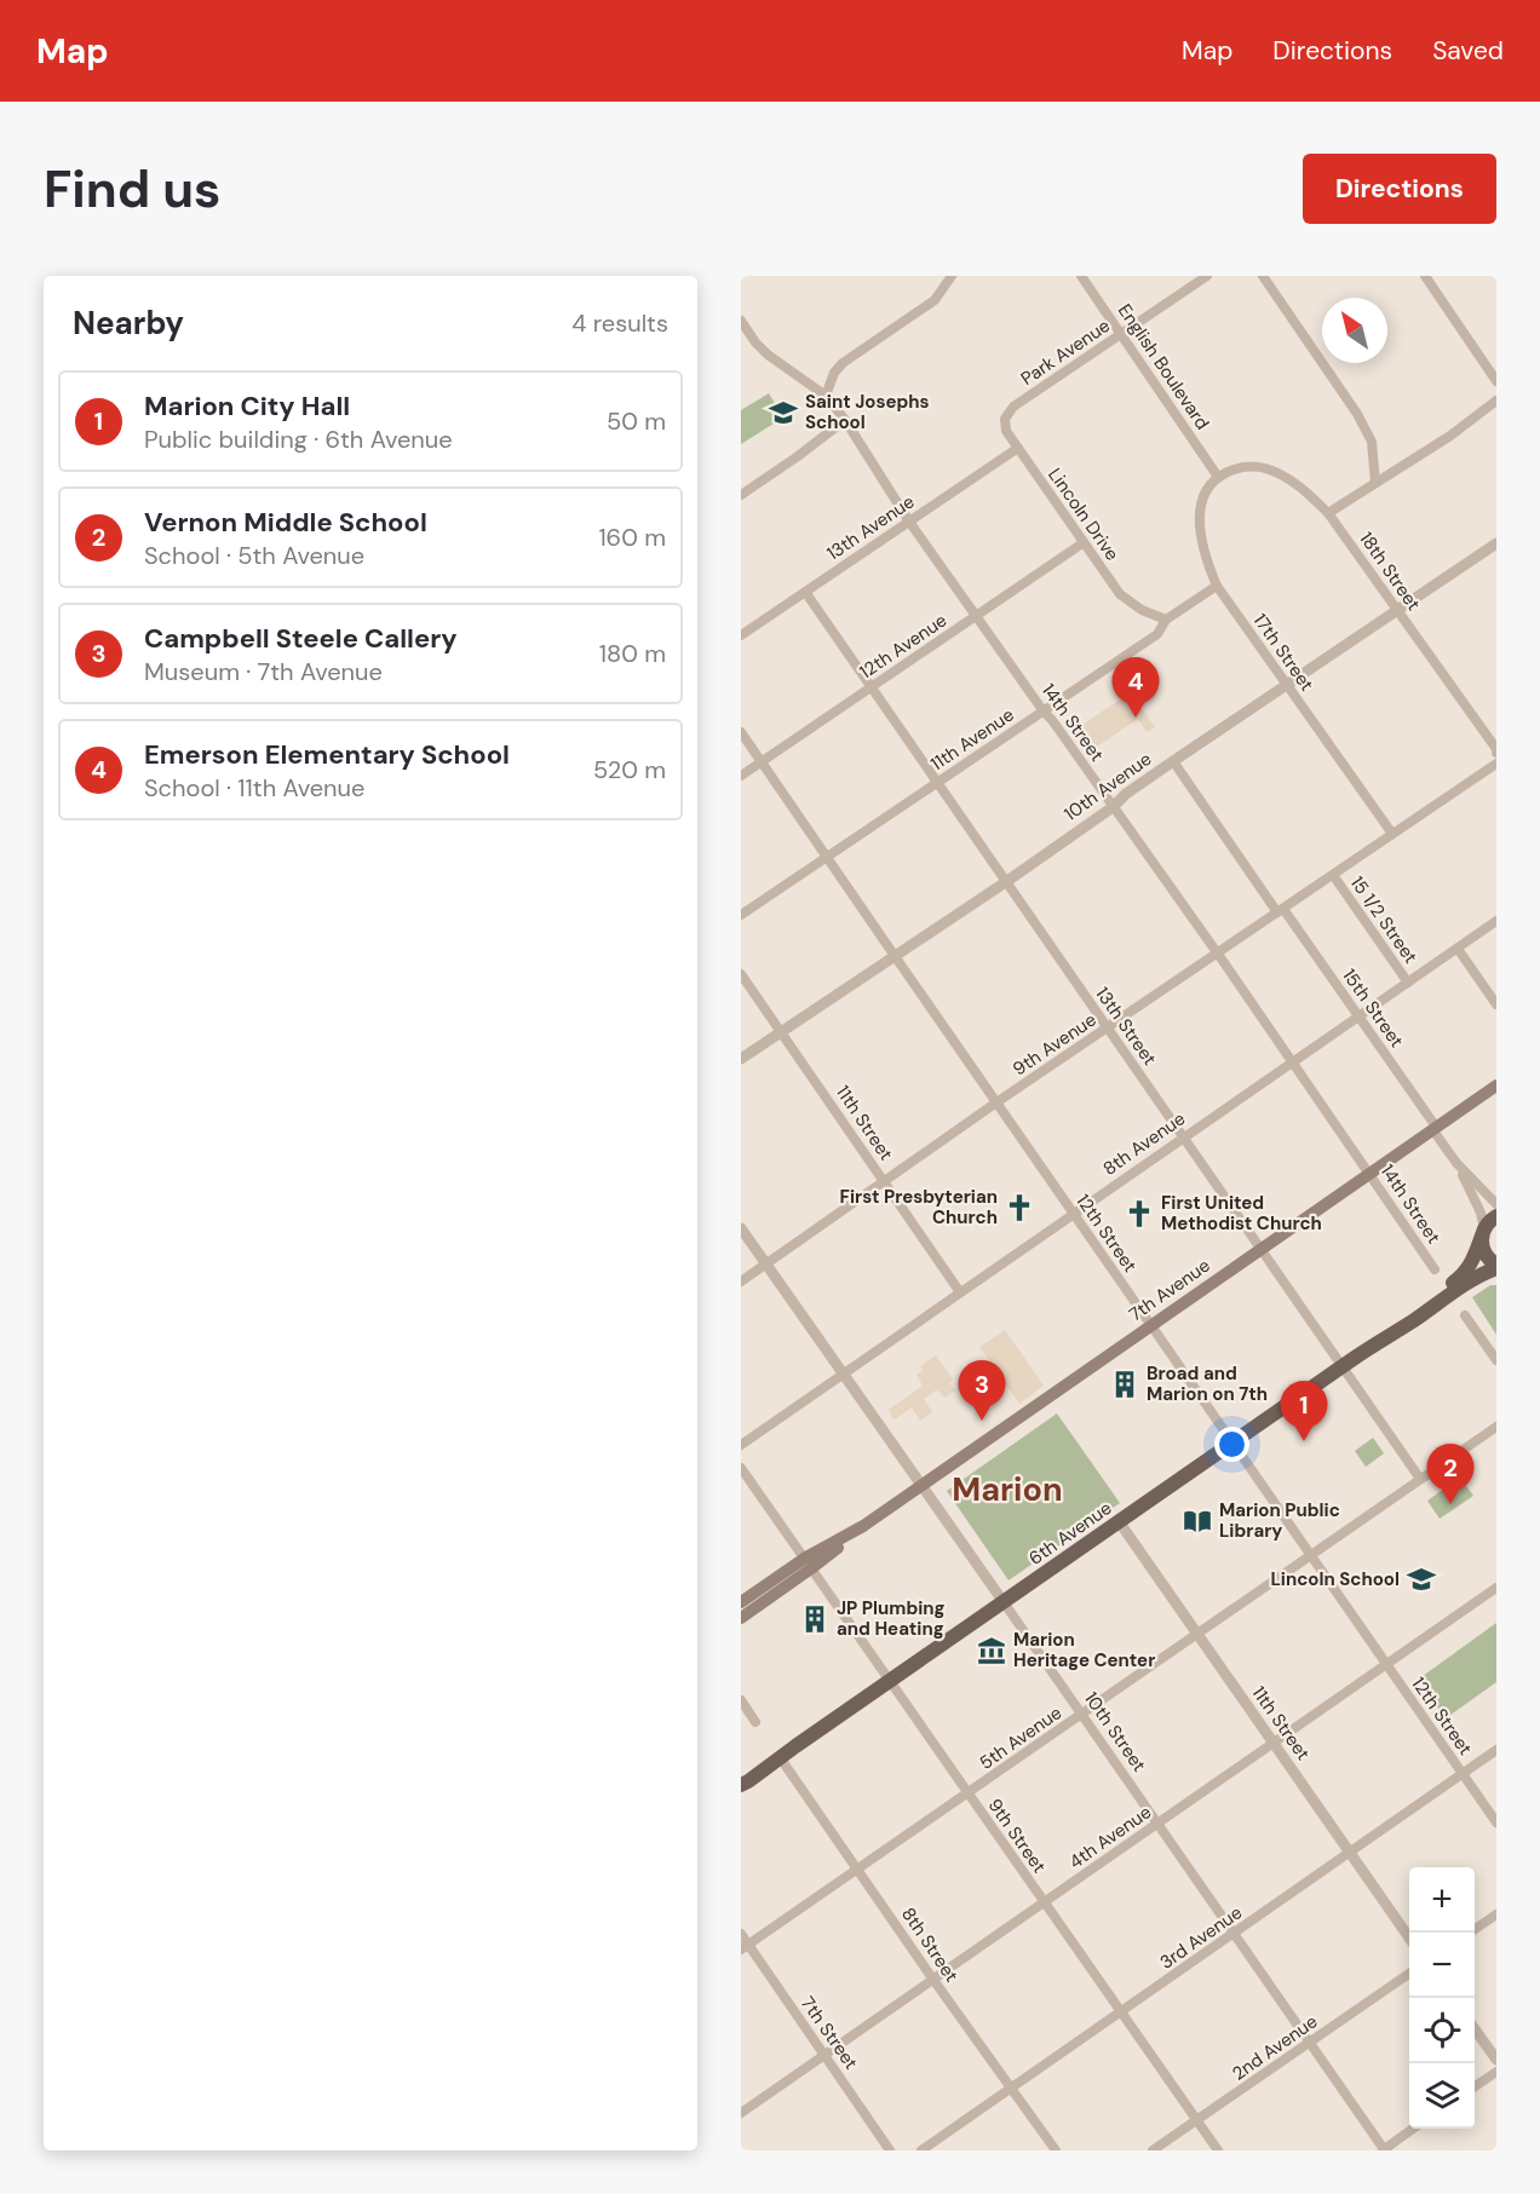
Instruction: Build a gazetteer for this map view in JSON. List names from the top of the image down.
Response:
{
  "streets": {
    "main road": ["7th Avenue", "6th Avenue"],
    "street": [
      "Park Avenue",
      "English Boulevard",
      "Lincoln Drive",
      "13th Avenue",
      "18th Street",
      "12th Avenue",
      "17th Street",
      "14th Street",
      "11th Avenue",
      "10th Avenue",
      "15 1/2 Street",
      "15th Street",
      "13th Street",
      "9th Avenue",
      "11th Street",
      "8th Avenue",
      "12th Street",
      "10th Street",
      "5th Avenue",
      "9th Street",
      "4th Avenue",
      "3rd Avenue",
      "8th Street",
      "7th Street",
      "2nd Avenue"
    ]
  },
  "crossings": [
    ["Park Avenue", "English Boulevard"],
    ["Park Avenue", "Lincoln Drive"],
    ["English Boulevard", "18th Street"],
    ["English Boulevard", "17th Street"],
    ["Lincoln Drive", "13th Avenue"],
    ["Lincoln Drive", "12th Avenue"],
    ["Lincoln Drive", "11th Avenue"],
    ["13th Avenue", "14th Street"],
    ["13th Avenue", "13th Street"],
    ["18th Street", "17th Street"],
    ["18th Street", "10th Avenue"],
    ["12th Avenue", "14th Street"],
    ["12th Avenue", "13th Street"],
    ["12th Avenue", "12th Street"],
    ["17th Street", "11th Avenue"],
    ["17th Street", "10th Avenue"],
    ["17th Street", "9th Avenue"],
    ["14th Street", "11th Avenue"],
    ["14th Street", "10th Avenue"],
    ["14th Street", "9th Avenue"],
    ["14th Street", "8th Avenue"],
    ["14th Street", "7th Avenue"],
    ["11th Avenue", "13th Street"],
    ["11th Avenue", "12th Street"],
    ["10th Avenue", "15th Street"],
    ["10th Avenue", "13th Street"],
    ["10th Avenue", "11th Street"],
    ["10th Avenue", "12th Street"],
    ["15 1/2 Street", "9th Avenue"],
    ["15 1/2 Street", "8th Avenue"],
    ["15th Street", "9th Avenue"],
    ["15th Street", "8th Avenue"],
    ["15th Street", "7th Avenue"],
    ["15th Street", "6th Avenue"],
    ["13th Street", "9th Avenue"],
    ["13th Street", "8th Avenue"],
    ["13th Street", "7th Avenue"],
    ["13th Street", "6th Avenue"],
    ["13th Street", "5th Avenue"],
    ["9th Avenue", "11th Street"],
    ["9th Avenue", "12th Street"],
    ["9th Avenue", "10th Street"],
    ["11th Street", "8th Avenue"],
    ["11th Street", "6th Avenue"],
    ["11th Street", "5th Avenue"],
    ["11th Street", "4th Avenue"],
    ["11th Street", "3rd Avenue"],
    ["8th Avenue", "12th Street"],
    ["8th Avenue", "10th Street"],
    ["12th Street", "7th Avenue"],
    ["12th Street", "6th Avenue"],
    ["12th Street", "5th Avenue"],
    ["12th Street", "4th Avenue"],
    ["12th Street", "3rd Avenue"],
    ["7th Avenue", "10th Street"],
    ["7th Avenue", "9th Street"],
    ["6th Avenue", "10th Street"],
    ["6th Avenue", "9th Street"],
    ["6th Avenue", "8th Street"],
    ["10th Street", "5th Avenue"],
    ["10th Street", "4th Avenue"],
    ["10th Street", "3rd Avenue"],
    ["10th Street", "2nd Avenue"],
    ["5th Avenue", "9th Street"],
    ["5th Avenue", "8th Street"],
    ["5th Avenue", "7th Street"],
    ["9th Street", "4th Avenue"],
    ["9th Street", "3rd Avenue"],
    ["9th Street", "2nd Avenue"],
    ["4th Avenue", "8th Street"],
    ["4th Avenue", "7th Street"],
    ["3rd Avenue", "8th Street"]
  ],
  "districts": ["Marion"],
  "places": {
    "school or university": ["Saint Josephs School", "Lincoln School"],
    "church": ["First Presbyterian Church", "First United Methodist Church"],
    "building": ["Broad and Marion on 7th", "JP Plumbing and Heating"],
    "library": ["Marion Public Library"],
    "museum": ["Marion Heritage Center"]
  },
  "north": "top left",
  "page": {
    "header": "Map",
    "nav": ["Map", "Directions", "Saved"],
    "buttons": "Directions",
    "title": "Find us",
    "heading": ["Nearby", "4 results"],
    "list": [
      {
        "mark": "1",
        "name": "Marion City Hall",
        "note": "Public building · 6th Avenue",
        "value": "50 m"
      },
      {
        "mark": "2",
        "name": "Vernon Middle School",
        "note": "School · 5th Avenue",
        "value": "160 m"
      },
      {
        "mark": "3",
        "name": "Campbell Steele Callery",
        "note": "Museum · 7th Avenue",
        "value": "180 m"
      },
      {
        "mark": "4",
        "name": "Emerson Elementary School",
        "note": "School · 11th Avenue",
        "value": "520 m"
      }
    ],
    "pins": [
      "4",
      "3",
      "1",
      "2"
    ],
    "map_buttons": ["+", "−"]
  }
}
